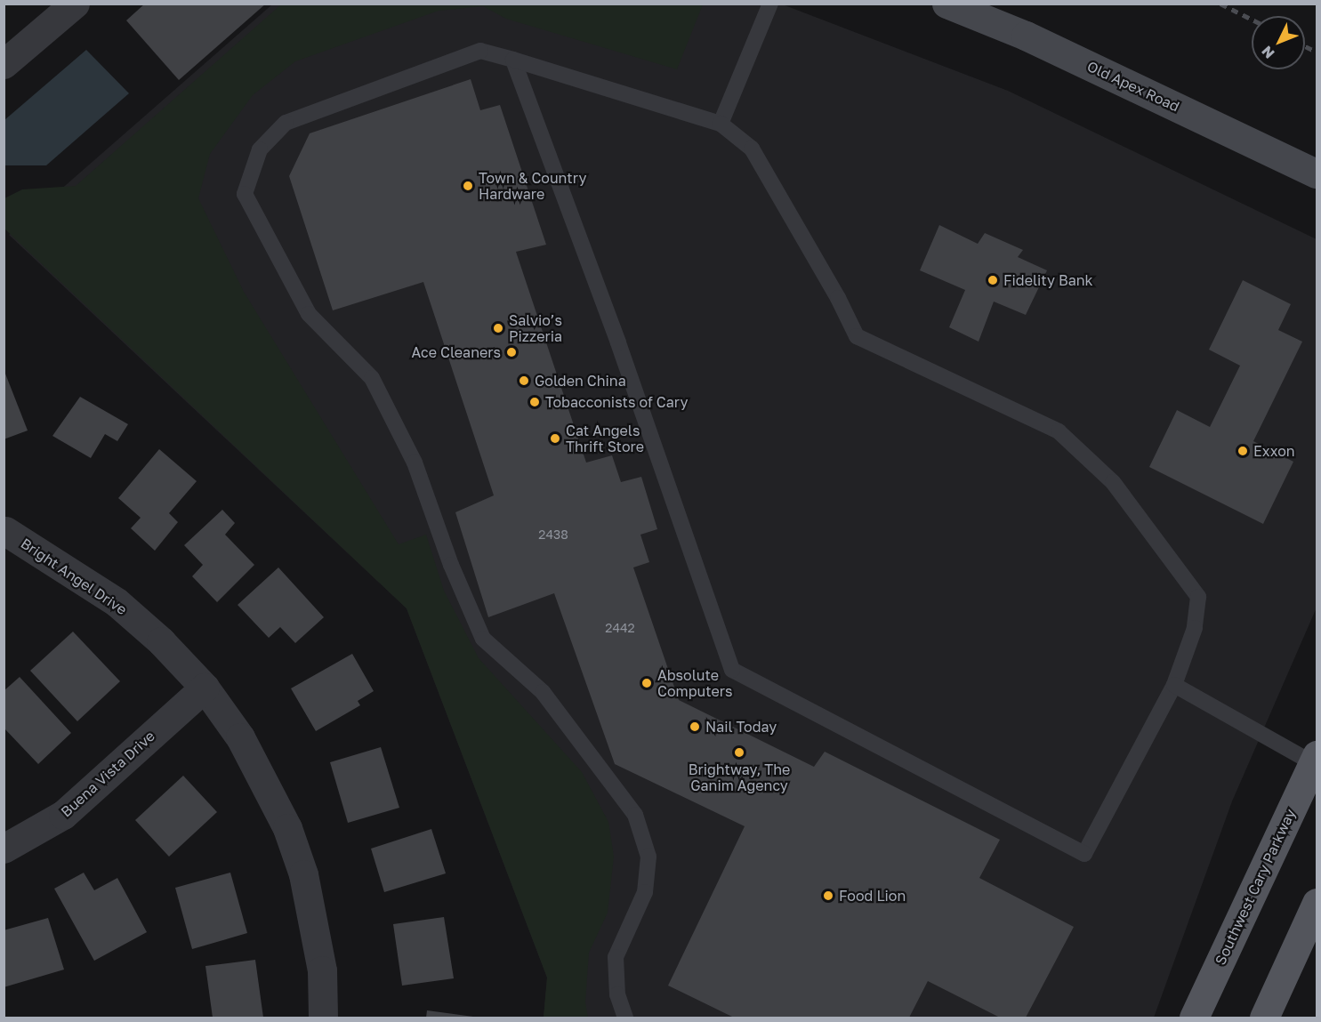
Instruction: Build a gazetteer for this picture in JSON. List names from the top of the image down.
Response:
{
  "streets": {
    "main road": ["Old Apex Road", "Southwest Cary Parkway"],
    "street": ["Bright Angel Drive", "Buena Vista Drive"]
  },
  "crossings": [
    ["Bright Angel Drive", "Buena Vista Drive"]
  ],
  "places": [
    "Town & Country Hardware",
    "Fidelity Bank",
    "Salvio’s Pizzeria",
    "Ace Cleaners",
    "Golden China",
    "Tobacconists of Cary",
    "Cat Angels Thrift Store",
    "Exxon",
    "Absolute Computers",
    "Nail Today",
    "Brightway, The Ganim Agency",
    "Food Lion"
  ],
  "house_numbers": ["2438", "2442"],
  "north": "bottom left"
}
